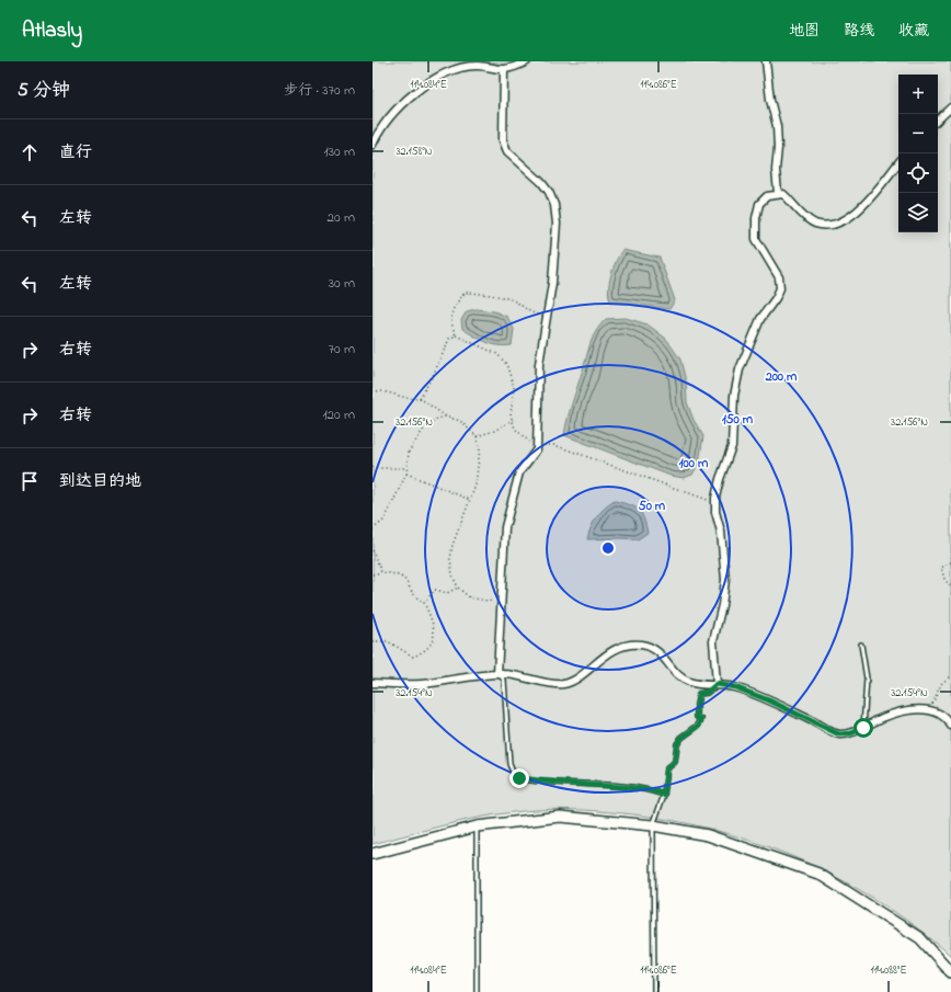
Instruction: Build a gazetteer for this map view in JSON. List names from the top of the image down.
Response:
{
  "page": {
    "header": "Atlasly",
    "nav": ["地图", "路线", "收藏"],
    "heading": ["5 分钟", "步行 · 370 m"],
    "map_buttons": ["+", "−"],
    "list": [
      ["直行", "130 m"],
      ["左转", "20 m"],
      ["左转", "30 m"],
      ["右转", "70 m"],
      ["右转", "120 m"],
      "到达目的地"
    ]
  },
  "coordinates": [
    "114.084°E",
    "114.086°E",
    "32.158°N",
    "32.156°N",
    "32.154°N",
    "114.088°E"
  ],
  "rings": [
    "200 m",
    "150 m",
    "100 m",
    "50 m"
  ]
}
